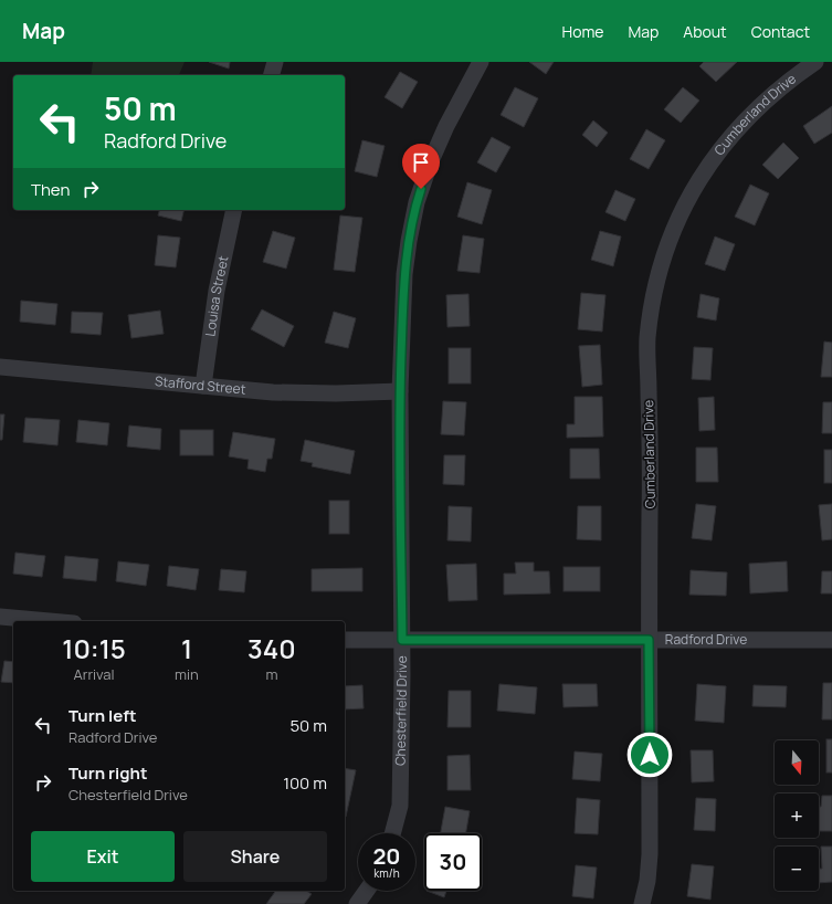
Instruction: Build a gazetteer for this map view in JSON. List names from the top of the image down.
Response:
{
  "streets": {
    "street": [
      "Cumberland Drive",
      "Louisa Street",
      "Stafford Street",
      "Radford Drive",
      "Chesterfield Drive"
    ]
  },
  "crossings": [
    ["Cumberland Drive", "Radford Drive"],
    ["Louisa Street", "Stafford Street"],
    ["Stafford Street", "Chesterfield Drive"],
    ["Radford Drive", "Chesterfield Drive"]
  ],
  "north": "bottom",
  "page": {
    "header": "Map",
    "nav": [
      "Home",
      "Map",
      "About",
      "Contact"
    ],
    "turn": ["50 m", "Radford Drive"],
    "then": "Then",
    "eta": [
      "10:15",
      "Arrival",
      "1",
      "min",
      "340",
      "m"
    ],
    "list": [
      {
        "name": "Turn left",
        "note": "Radford Drive",
        "value": "50 m"
      },
      {
        "name": "Turn right",
        "note": "Chesterfield Drive",
        "value": "100 m"
      }
    ],
    "map_buttons": ["+", "−"],
    "buttons": ["Exit", "Share"],
    "speed": "20 km/h",
    "limit": "30"
  }
}
